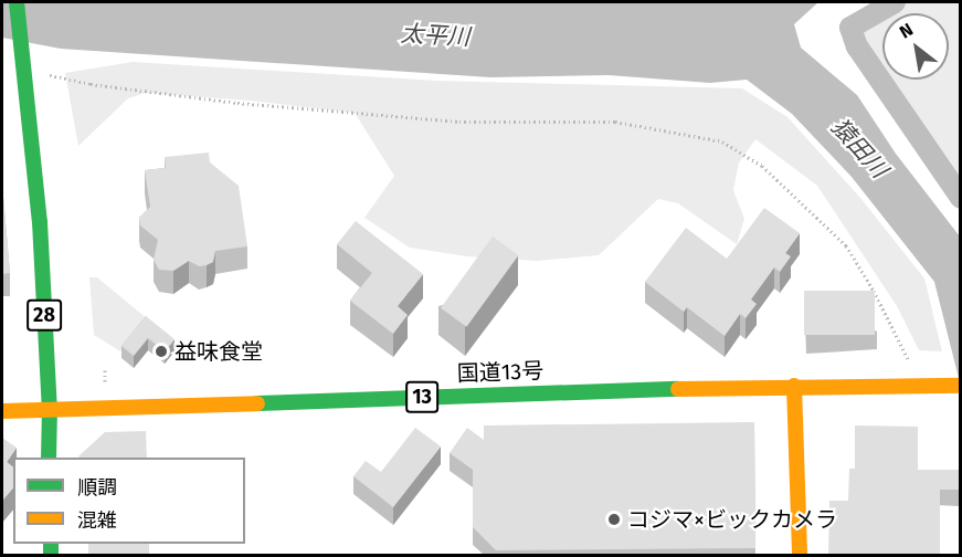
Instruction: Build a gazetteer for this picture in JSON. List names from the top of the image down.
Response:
{
  "streets": {
    "main road": ["28", "国道13号", "13"]
  },
  "crossings": [
    ["28", "国道13号"]
  ],
  "water": ["太平川", "猿田川"],
  "places": ["益味食堂", "コジマ×ビックカメラ"],
  "legend": ["順調", "混雑"],
  "north": "top left"
}
